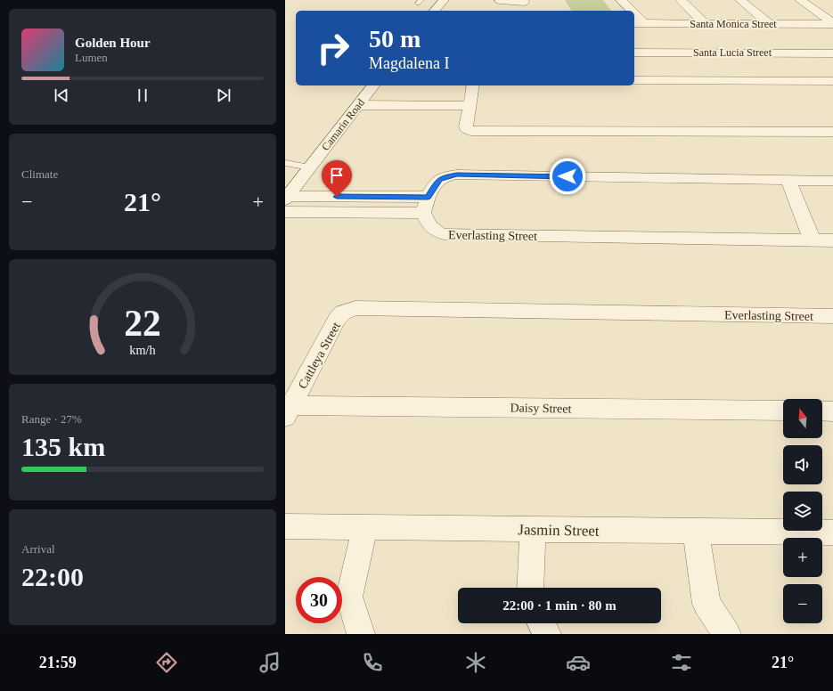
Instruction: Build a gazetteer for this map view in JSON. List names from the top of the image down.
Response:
{
  "streets": {
    "street": [
      "Santa Monica Street",
      "Santa Lucia Street",
      "Camarin Road",
      "Everlasting Street",
      "Cattleya Street",
      "Daisy Street",
      "Jasmin Street"
    ]
  },
  "crossings": [
    ["Everlasting Street", "Cattleya Street"],
    ["Cattleya Street", "Daisy Street"]
  ],
  "north": "top",
  "page": {
    "turn": ["50 m", "Magdalena I"],
    "song": ["Golden Hour", "Lumen"],
    "tile": [
      "Climate",
      ["Range · 27%", "135 km"],
      ["Arrival", "22:00"]
    ],
    "heat": ["−", "21°", "+"],
    "map_buttons": ["+", "−"],
    "limit": "30",
    "trip": "22:00 · 1 min · 80 m",
    "tabs": ["21:59", "21°"],
    "gauge": ["22", "km/h"]
  }
}
